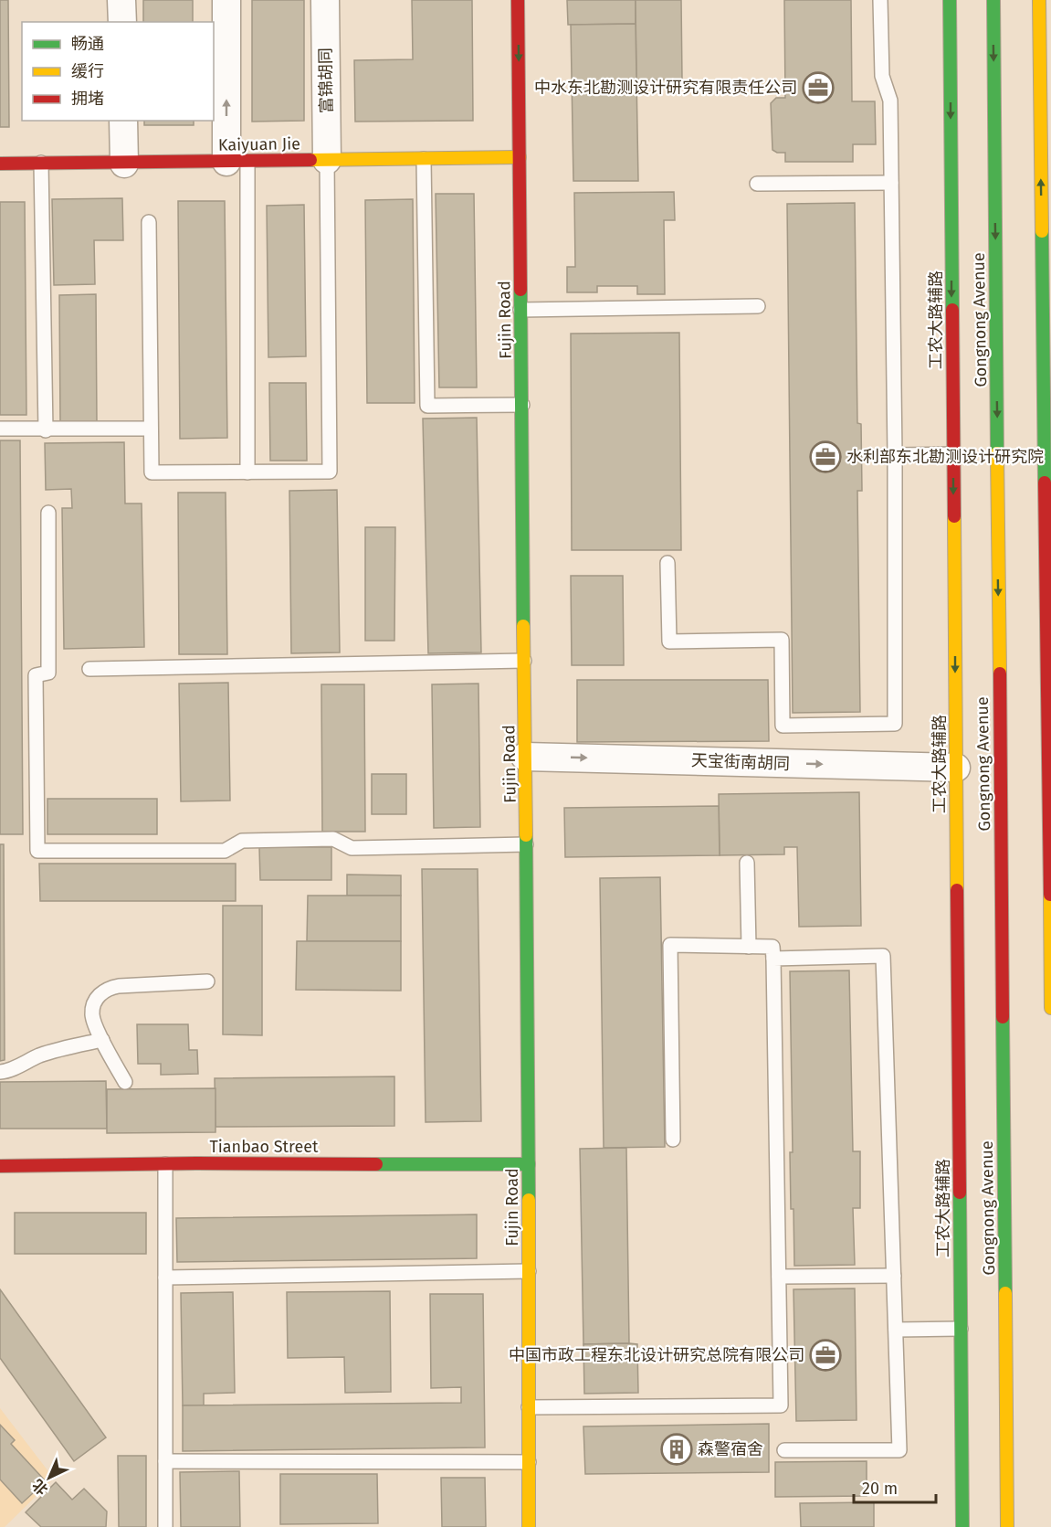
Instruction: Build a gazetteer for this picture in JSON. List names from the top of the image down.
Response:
{
  "streets": {
    "street": [
      "富锦胡同",
      "Kaiyuan Jie",
      "Fujin Road",
      "工农大路辅路",
      "Gongnong Avenue",
      "天宝街南胡同",
      "Tianbao Street"
    ]
  },
  "crossings": [
    ["富锦胡同", "Kaiyuan Jie"],
    ["Kaiyuan Jie", "Fujin Road"],
    ["Fujin Road", "天宝街南胡同"],
    ["Fujin Road", "Tianbao Street"],
    ["工农大路辅路", "天宝街南胡同"]
  ],
  "one_way": ["天宝街南胡同"],
  "places": {
    "office": ["中水东北勘测设计研究有限责任公司", "水利部东北勘测设计研究院", "中国市政工程东北设计研究总院有限公司"],
    "building": ["森警宿舍"]
  },
  "legend": ["畅通", "缓行", "拥堵"],
  "scale_bar": "20 m",
  "north": "bottom left"
}
